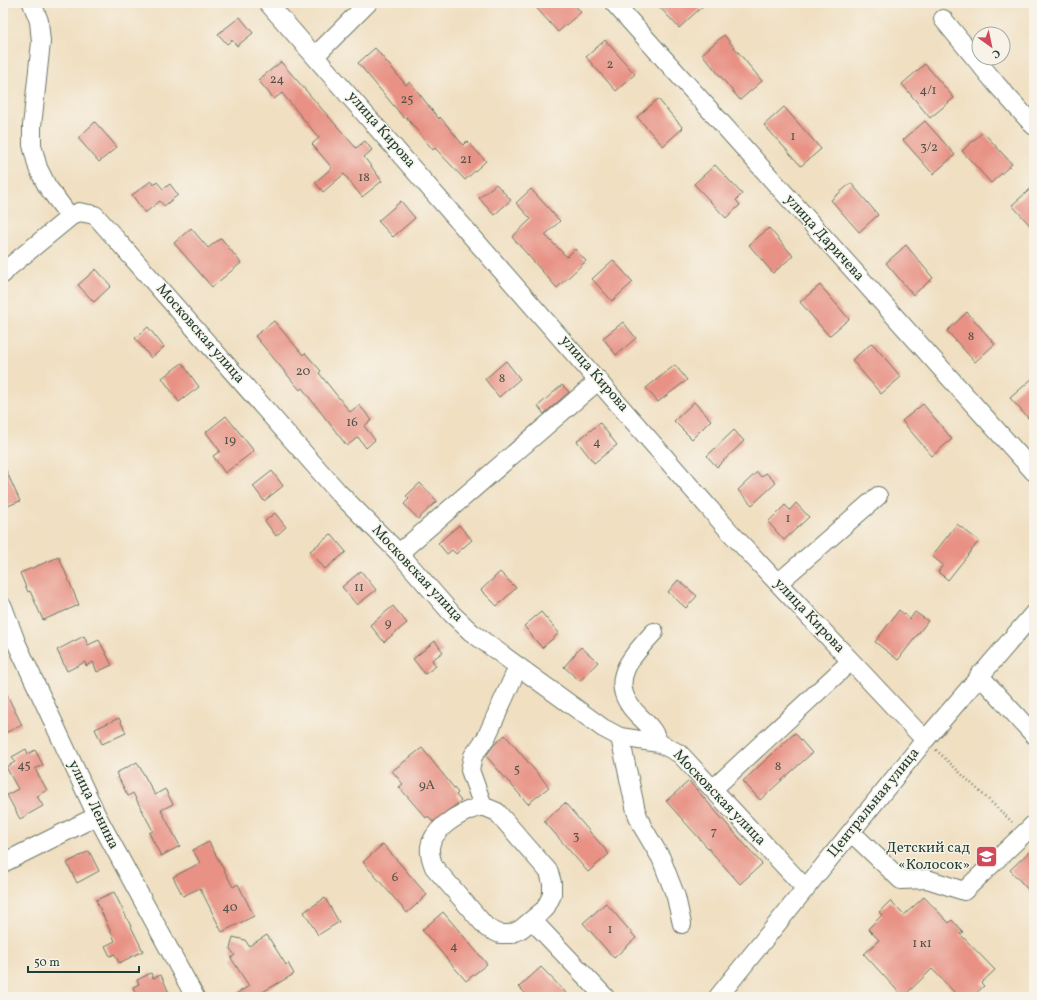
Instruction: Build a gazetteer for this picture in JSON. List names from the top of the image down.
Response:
{
  "streets": {
    "street": [
      "улица Кирова",
      "улица Даричева",
      "Московская улица",
      "Центральная улица",
      "улица Ленина"
    ]
  },
  "crossings": [
    ["улица Кирова", "Центральная улица"],
    ["Московская улица", "Центральная улица"]
  ],
  "places": {
    "school or university": ["Детский сад «Колосок»"]
  },
  "house_numbers": [
    "2",
    "24",
    "4/1",
    "25",
    "1",
    "3/2",
    "21",
    "18",
    "8",
    "20",
    "8",
    "16",
    "19",
    "4",
    "1",
    "11",
    "9",
    "45",
    "8",
    "5",
    "9А",
    "7",
    "3",
    "6",
    "40",
    "1",
    "1 к1",
    "4"
  ],
  "scale_bar": "50 m",
  "north": "bottom right"
}
